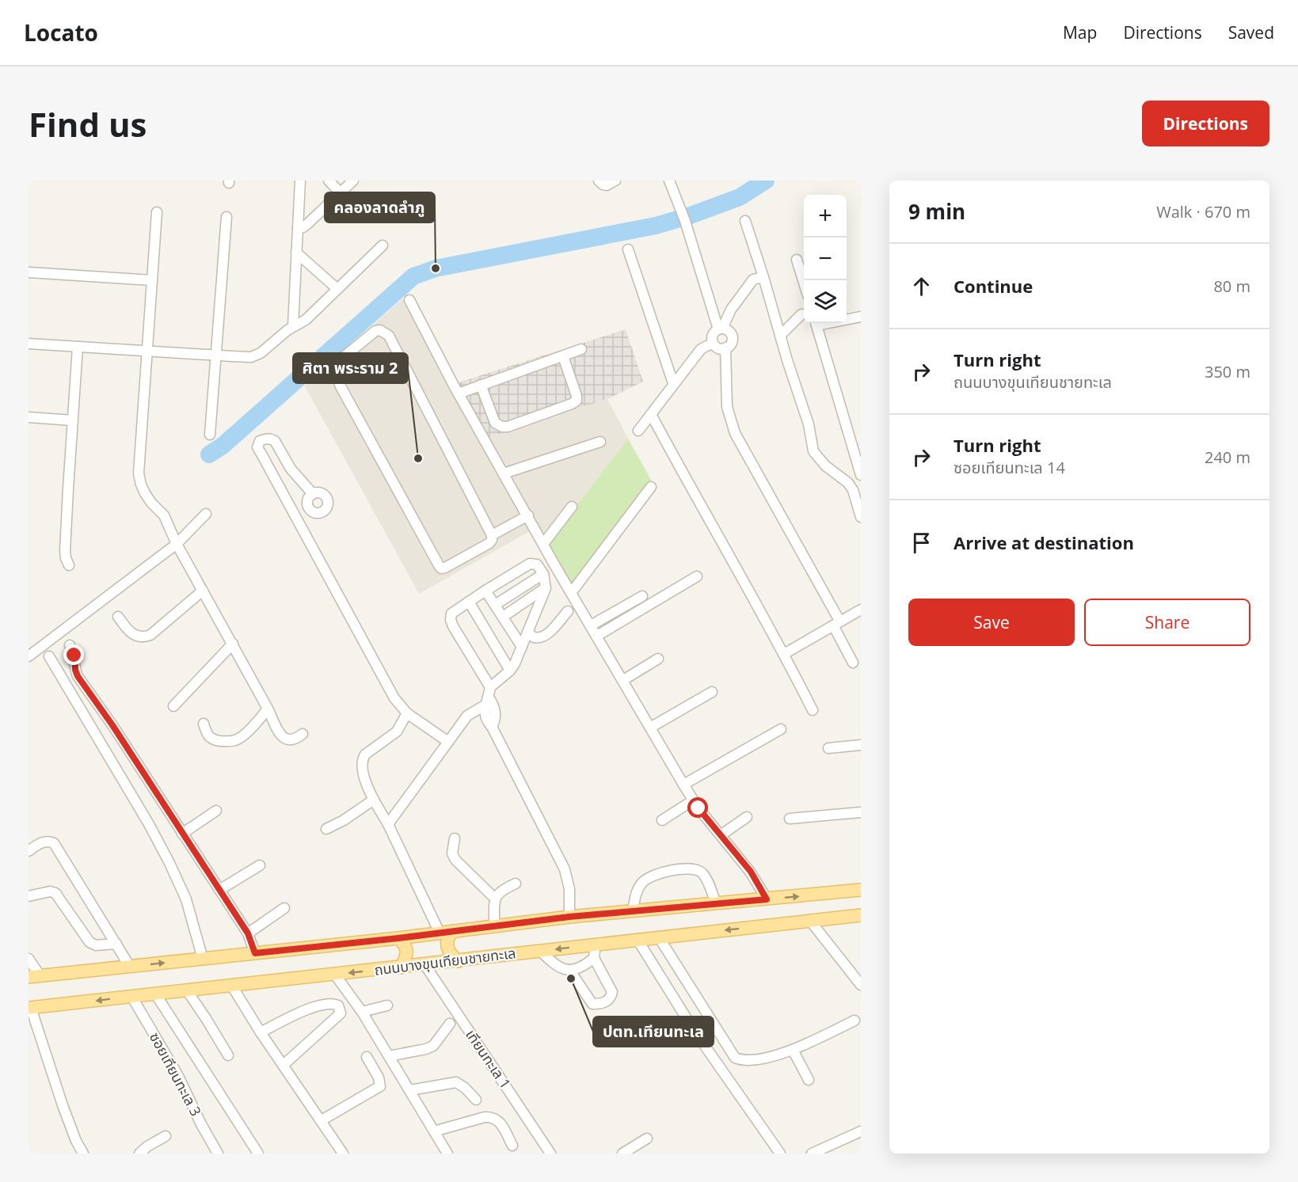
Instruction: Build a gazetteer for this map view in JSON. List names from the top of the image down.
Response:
{
  "streets": {
    "main road": ["ถนนบางขุนเทียนชายทะเล"],
    "street": ["เทียนทะเล 1", "ซอยเทียนทะเล 3"]
  },
  "crossings": [
    ["ถนนบางขุนเทียนชายทะเล", "เทียนทะเล 1"],
    ["ถนนบางขุนเทียนชายทะเล", "ซอยเทียนทะเล 3"]
  ],
  "places": ["คลองลาดลำภู", "ศิตา พระราม 2", "ปตท.เทียนทะเล"],
  "page": {
    "header": "Locato",
    "nav": ["Map", "Directions", "Saved"],
    "buttons": [
      "Directions",
      ["Save", "Share"]
    ],
    "title": "Find us",
    "heading": ["9 min", "Walk · 670 m"],
    "map_buttons": ["+", "−"],
    "list": [
      ["Continue", "80 m"],
      ["Turn right", "ถนนบางขุนเทียนชายทะเล", "350 m"],
      ["Turn right", "ซอยเทียนทะเล 14", "240 m"],
      "Arrive at destination"
    ]
  }
}
